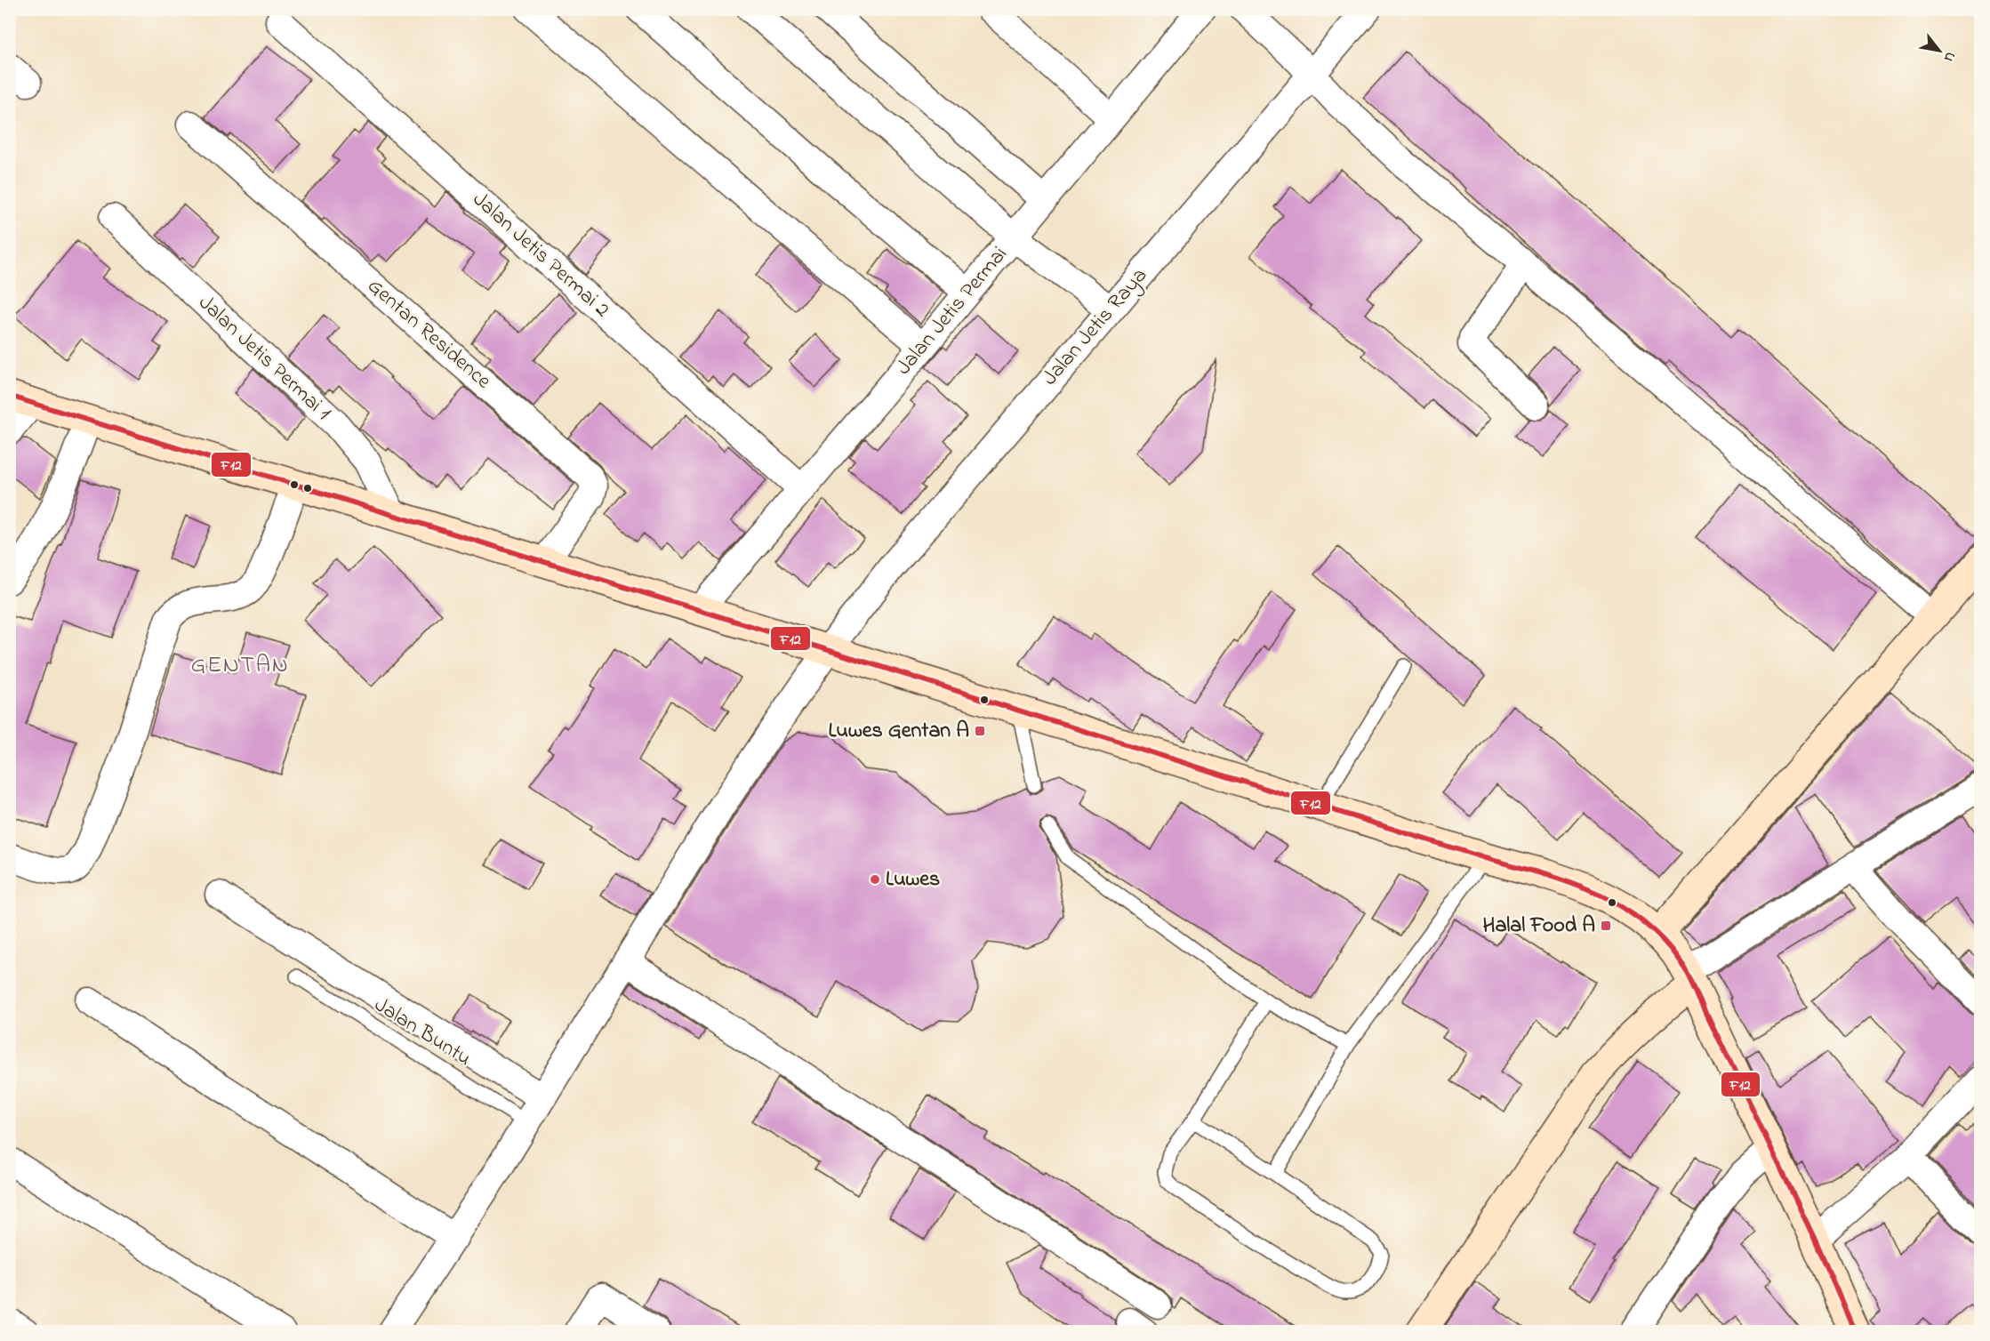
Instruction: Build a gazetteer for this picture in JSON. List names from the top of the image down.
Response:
{
  "streets": {
    "street": [
      "Jalan Jetis Permai 2",
      "Jalan Jetis Permai",
      "Jalan Jetis Raya",
      "Gentan Residence",
      "Jalan Jetis Permai 1"
    ],
    "lane": ["Jalan Buntu"]
  },
  "crossings": [
    ["Jalan Jetis Permai 2", "Jalan Jetis Permai"],
    ["Jalan Jetis Raya", "Jalan Buntu"]
  ],
  "districts": ["GENTAN"],
  "places": {
    "transit": ["Luwes Gentan A", "Halal Food A"],
    "other": ["Luwes"]
  },
  "lines": ["transit line F12"],
  "north": "bottom right"
}
